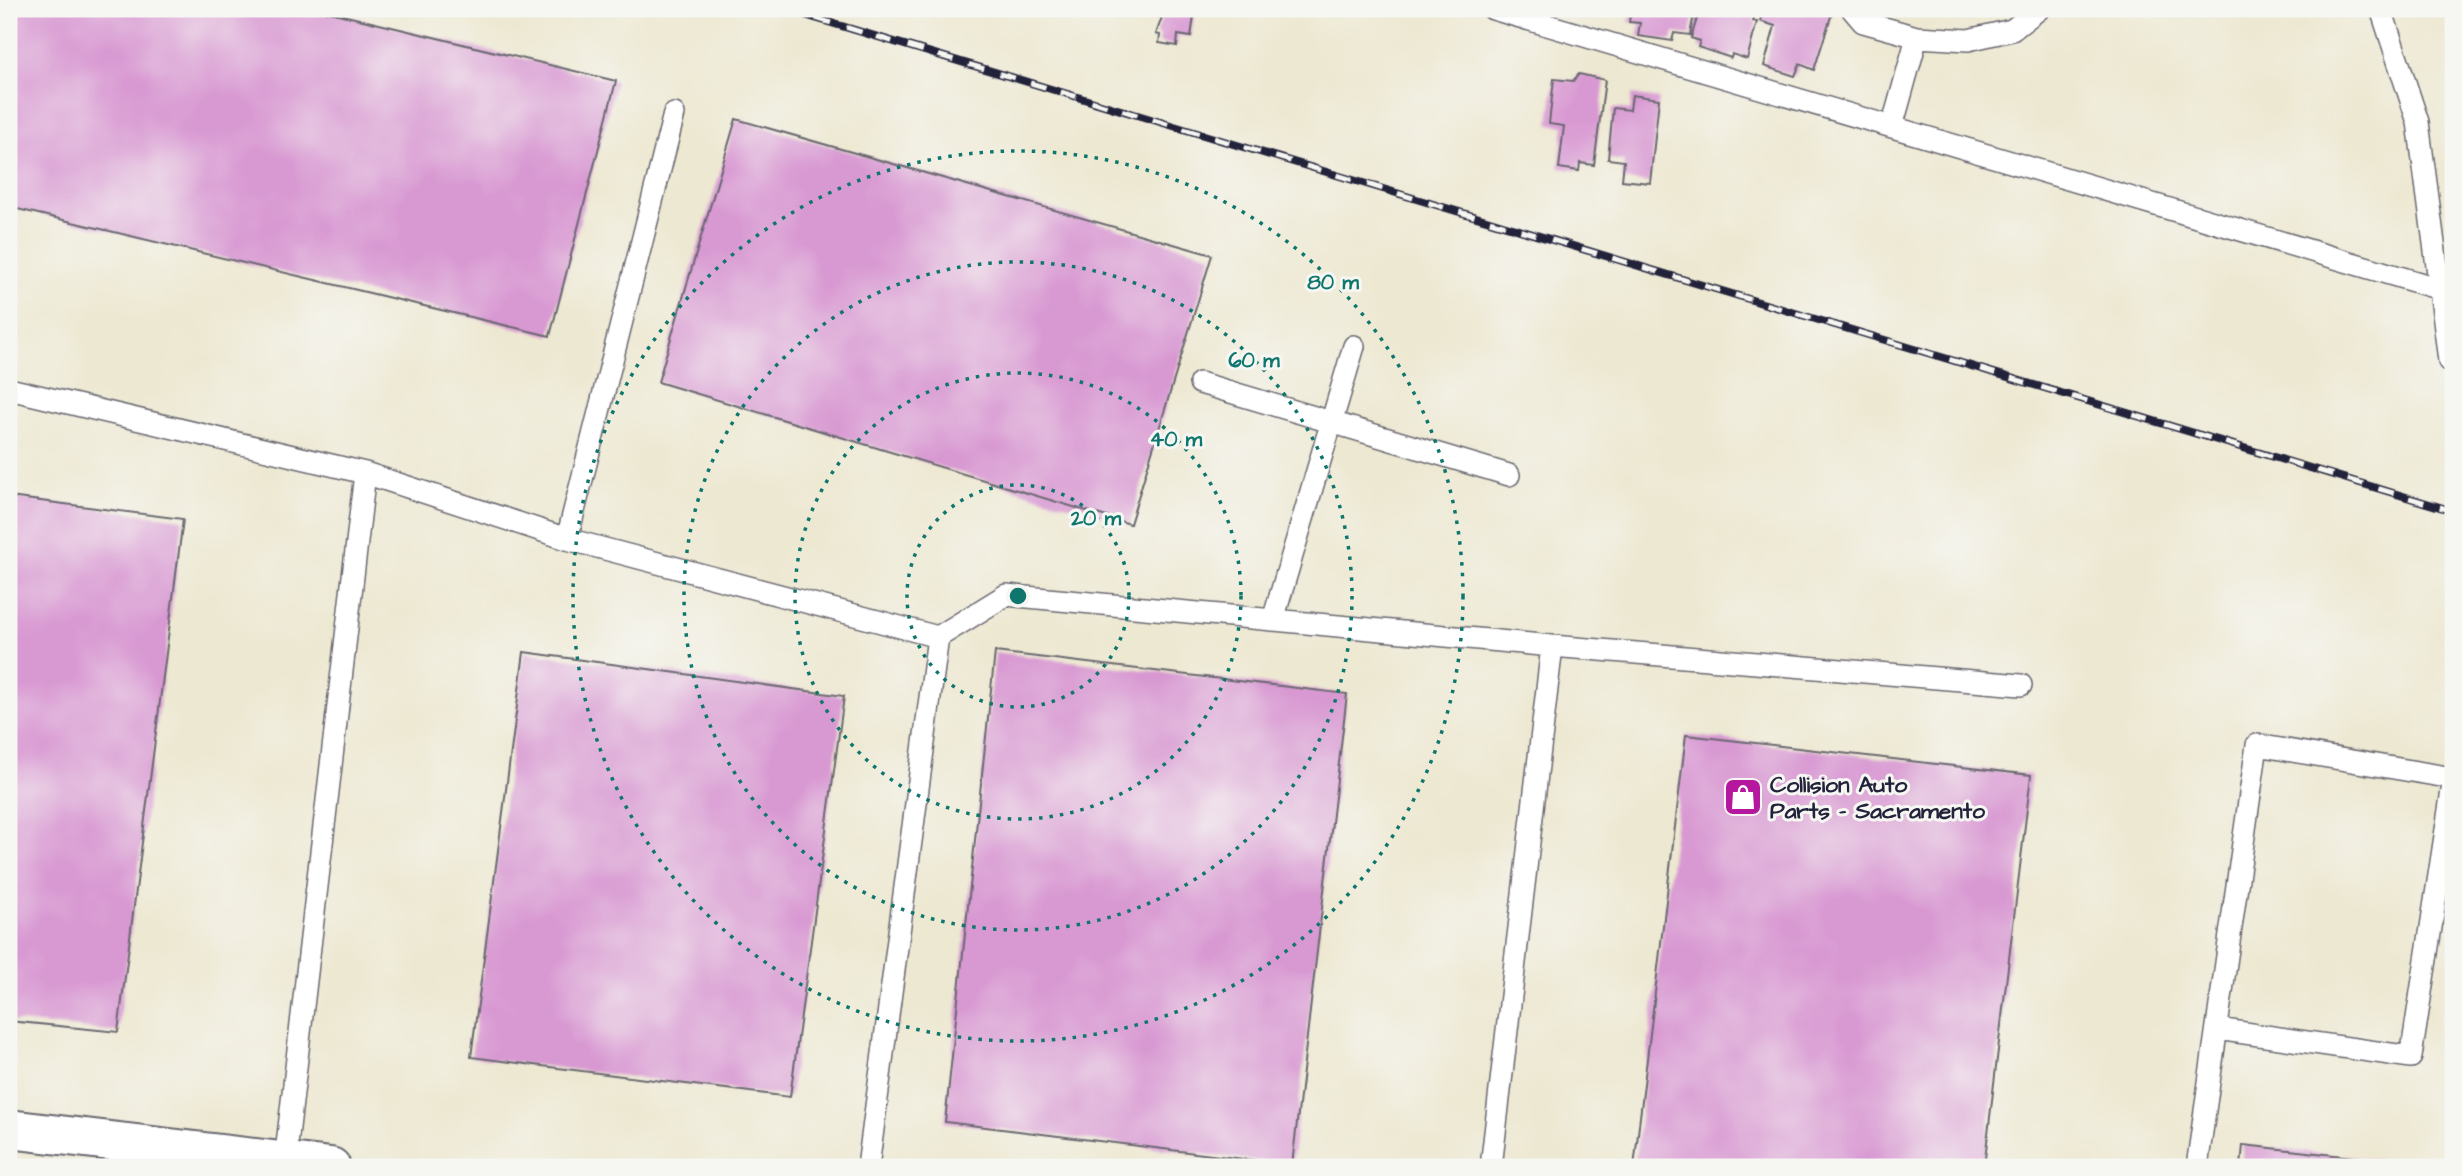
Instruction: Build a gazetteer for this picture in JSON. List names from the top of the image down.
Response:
{
  "places": {
    "shop": ["Collision Auto Parts - Sacramento"]
  },
  "rings": [
    "80 m",
    "60 m",
    "40 m",
    "20 m"
  ]
}
